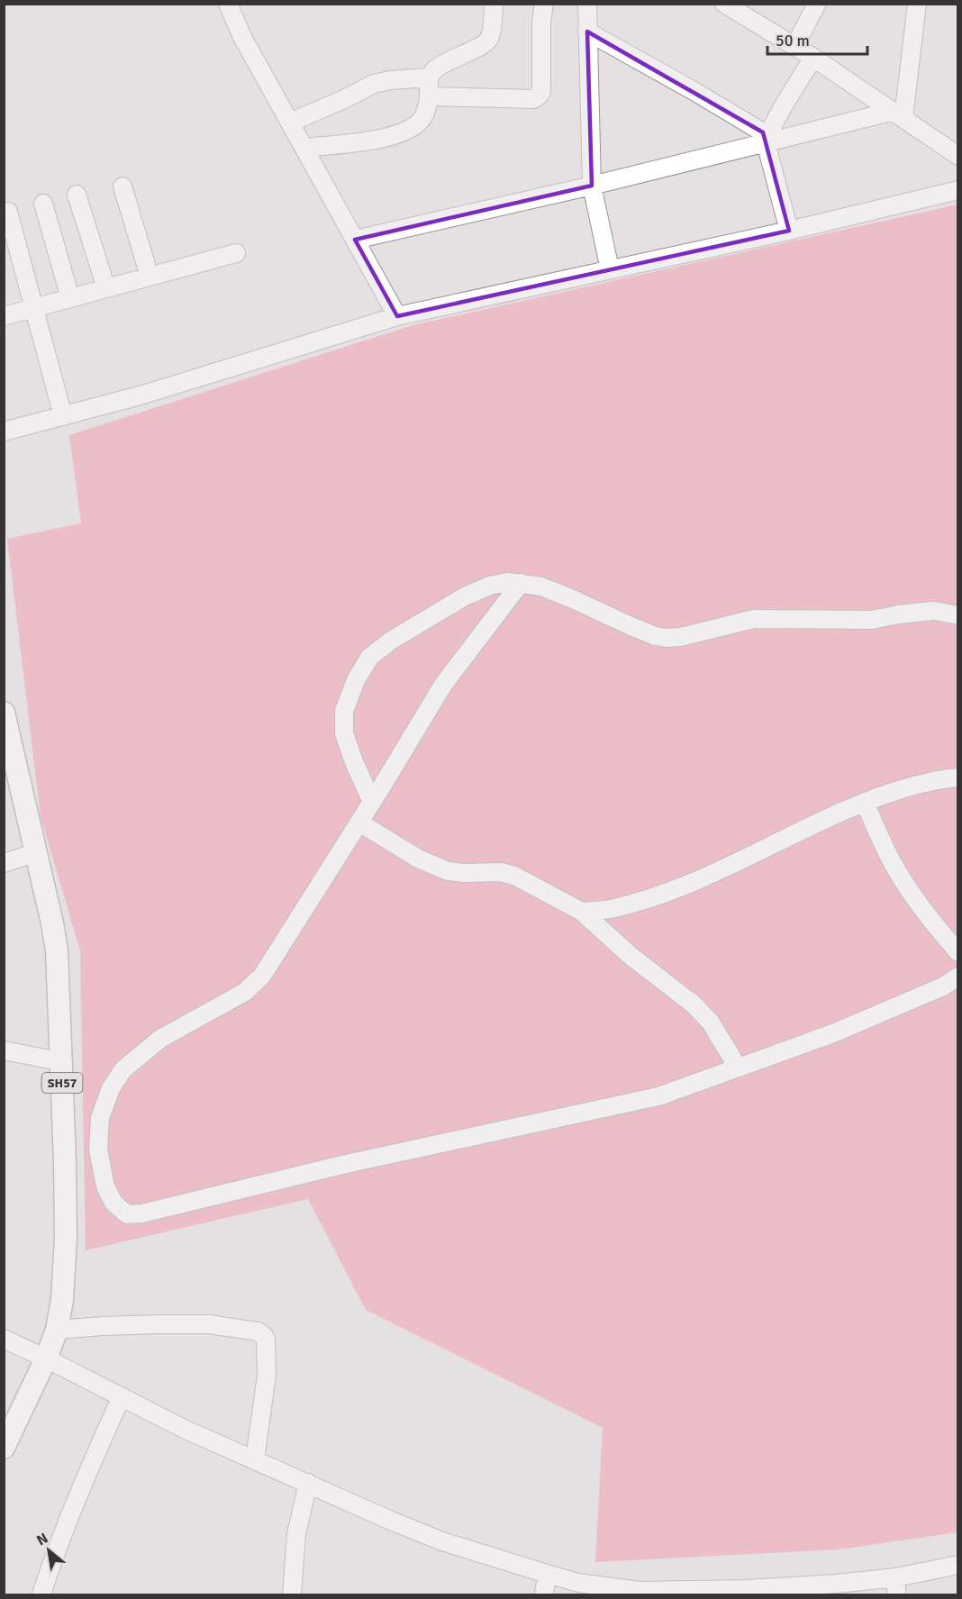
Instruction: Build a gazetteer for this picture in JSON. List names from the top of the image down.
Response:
{
  "streets": {
    "main road": ["SH57"]
  },
  "scale_bar": "50 m",
  "north": "top left"
}
